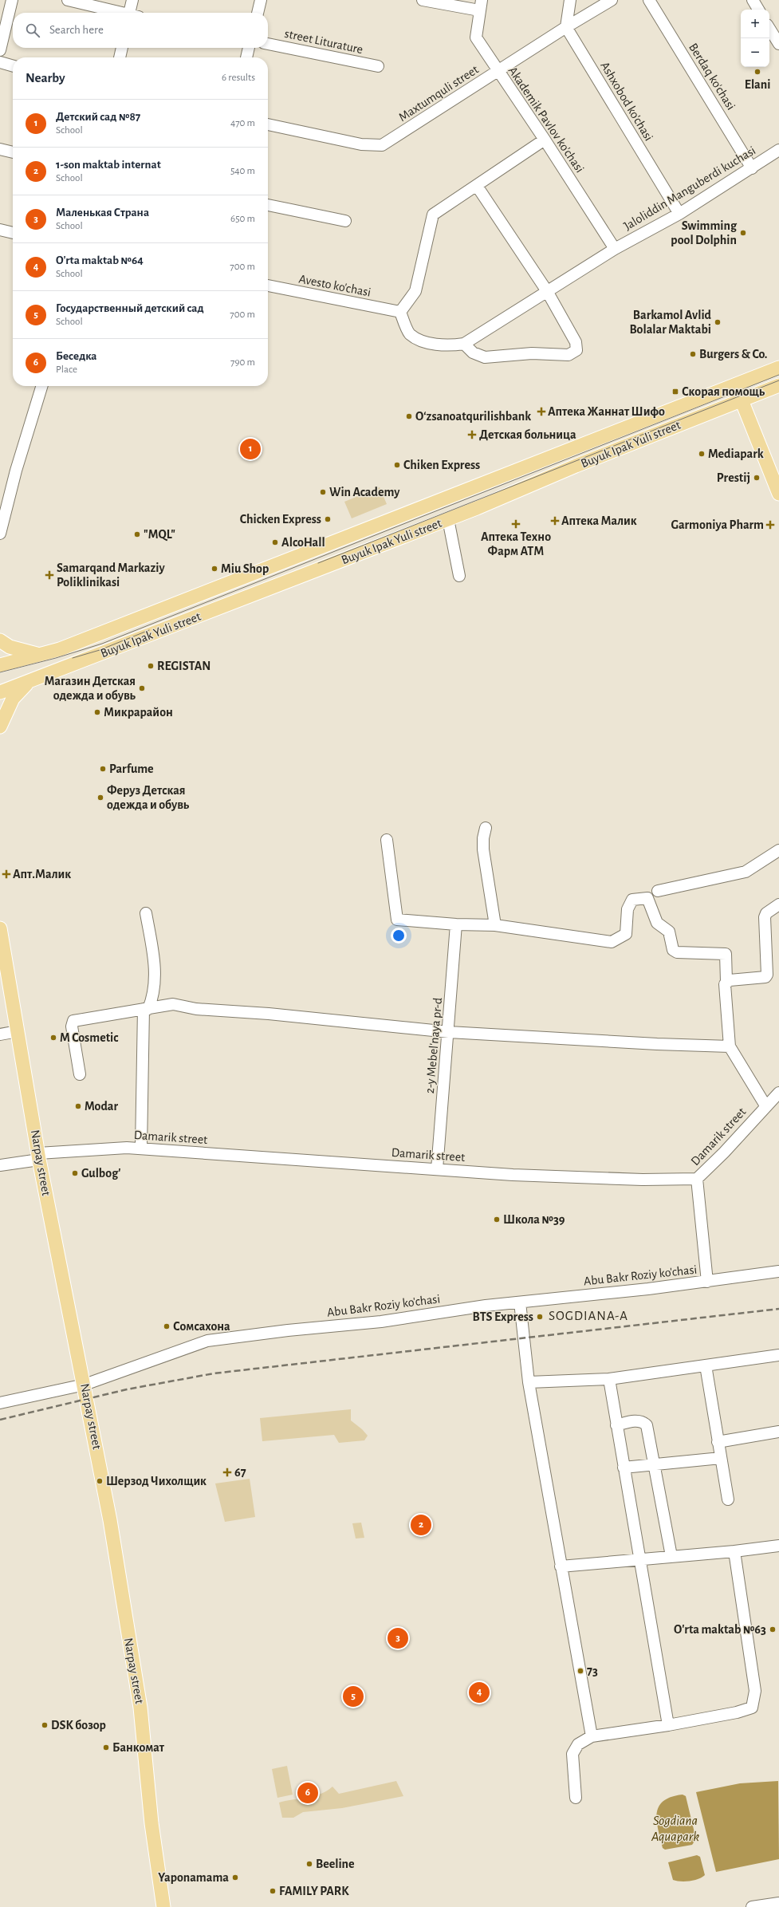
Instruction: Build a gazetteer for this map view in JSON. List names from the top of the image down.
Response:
{
  "streets": {
    "main road": ["Buyuk Ipak Yuli street", "Narpay street"],
    "street": [
      "street Liturature",
      "Berdaq ko'chasi",
      "Maxtumquli street",
      "Ashxobod ko'chasi",
      "Akademik Pavlov ko'chasi",
      "Jaloliddin Manguberdi kuchasi",
      "Avesto ko'chasi",
      "2-y Mebel'naya pr-d",
      "Damarik street",
      "Abu Bakr Roziy ko'chasi"
    ]
  },
  "crossings": [
    ["Berdaq ko'chasi", "Jaloliddin Manguberdi kuchasi"],
    ["Maxtumquli street", "Ashxobod ko'chasi"],
    ["Maxtumquli street", "Akademik Pavlov ko'chasi"],
    ["Ashxobod ko'chasi", "Jaloliddin Manguberdi kuchasi"],
    ["Akademik Pavlov ko'chasi", "Jaloliddin Manguberdi kuchasi"],
    ["2-y Mebel'naya pr-d", "Damarik street"],
    ["Damarik street", "Narpay street"],
    ["Narpay street", "Abu Bakr Roziy ko'chasi"]
  ],
  "districts": ["SOGDIANA-А"],
  "water": ["Sogdiana Aquapark"],
  "places": {
    "other": [
      "Elani",
      "Swimming pool Dolphin",
      "Barkamol Avlid Bolalar Maktabi",
      "Burgers & Co.",
      "Oʻzsanoatqurilishbank",
      "Mediapark",
      "Chiken Express",
      "Prestij",
      "Win Academy",
      "Chicken Express",
      "\"MQL\"",
      "AlcoHall",
      "Miu Shop",
      "REGISTAN",
      "Магазин Детская одежда и обувь",
      "Микрарайон",
      "Parfume",
      "Феруз Детская одежда и обувь",
      "M Cosmetic",
      "Modar",
      "Gulbog'",
      "Школа №39",
      "BTS Express",
      "Сомсахона",
      "Шерзод Чихолщик",
      "O'rta maktab №63",
      "73",
      "DSK бозор",
      "Банкомат",
      "Beeline",
      "Yaponamama",
      "FAMILY PARK"
    ],
    "transit": ["Скорая помощь"],
    "health": [
      "Аптека Жаннат Шифо",
      "Детская больница",
      "Аптека Малик",
      "Аптека Техно Фарм АТМ",
      "Garmoniya Pharm",
      "Samarqand Markaziy Poliklinikasi",
      "Апт.Малик",
      "67"
    ]
  },
  "page": {
    "map_buttons": ["+", "−"],
    "search": "Search here",
    "heading": ["Nearby", "6 results"],
    "list": [
      {
        "mark": "1",
        "name": "Детский сад №87",
        "note": "School",
        "value": "470 m"
      },
      {
        "mark": "2",
        "name": "1-son maktab internat",
        "note": "School",
        "value": "540 m"
      },
      {
        "mark": "3",
        "name": "Маленькая Страна",
        "note": "School",
        "value": "650 m"
      },
      {
        "mark": "4",
        "name": "O'rta maktab №64",
        "note": "School",
        "value": "700 m"
      },
      {
        "mark": "5",
        "name": "Государственный детский сад",
        "note": "School",
        "value": "700 m"
      },
      {
        "mark": "6",
        "name": "Беседка",
        "note": "Place",
        "value": "790 m"
      }
    ],
    "pins": [
      "1",
      "2",
      "3",
      "4",
      "5",
      "6"
    ]
  }
}
